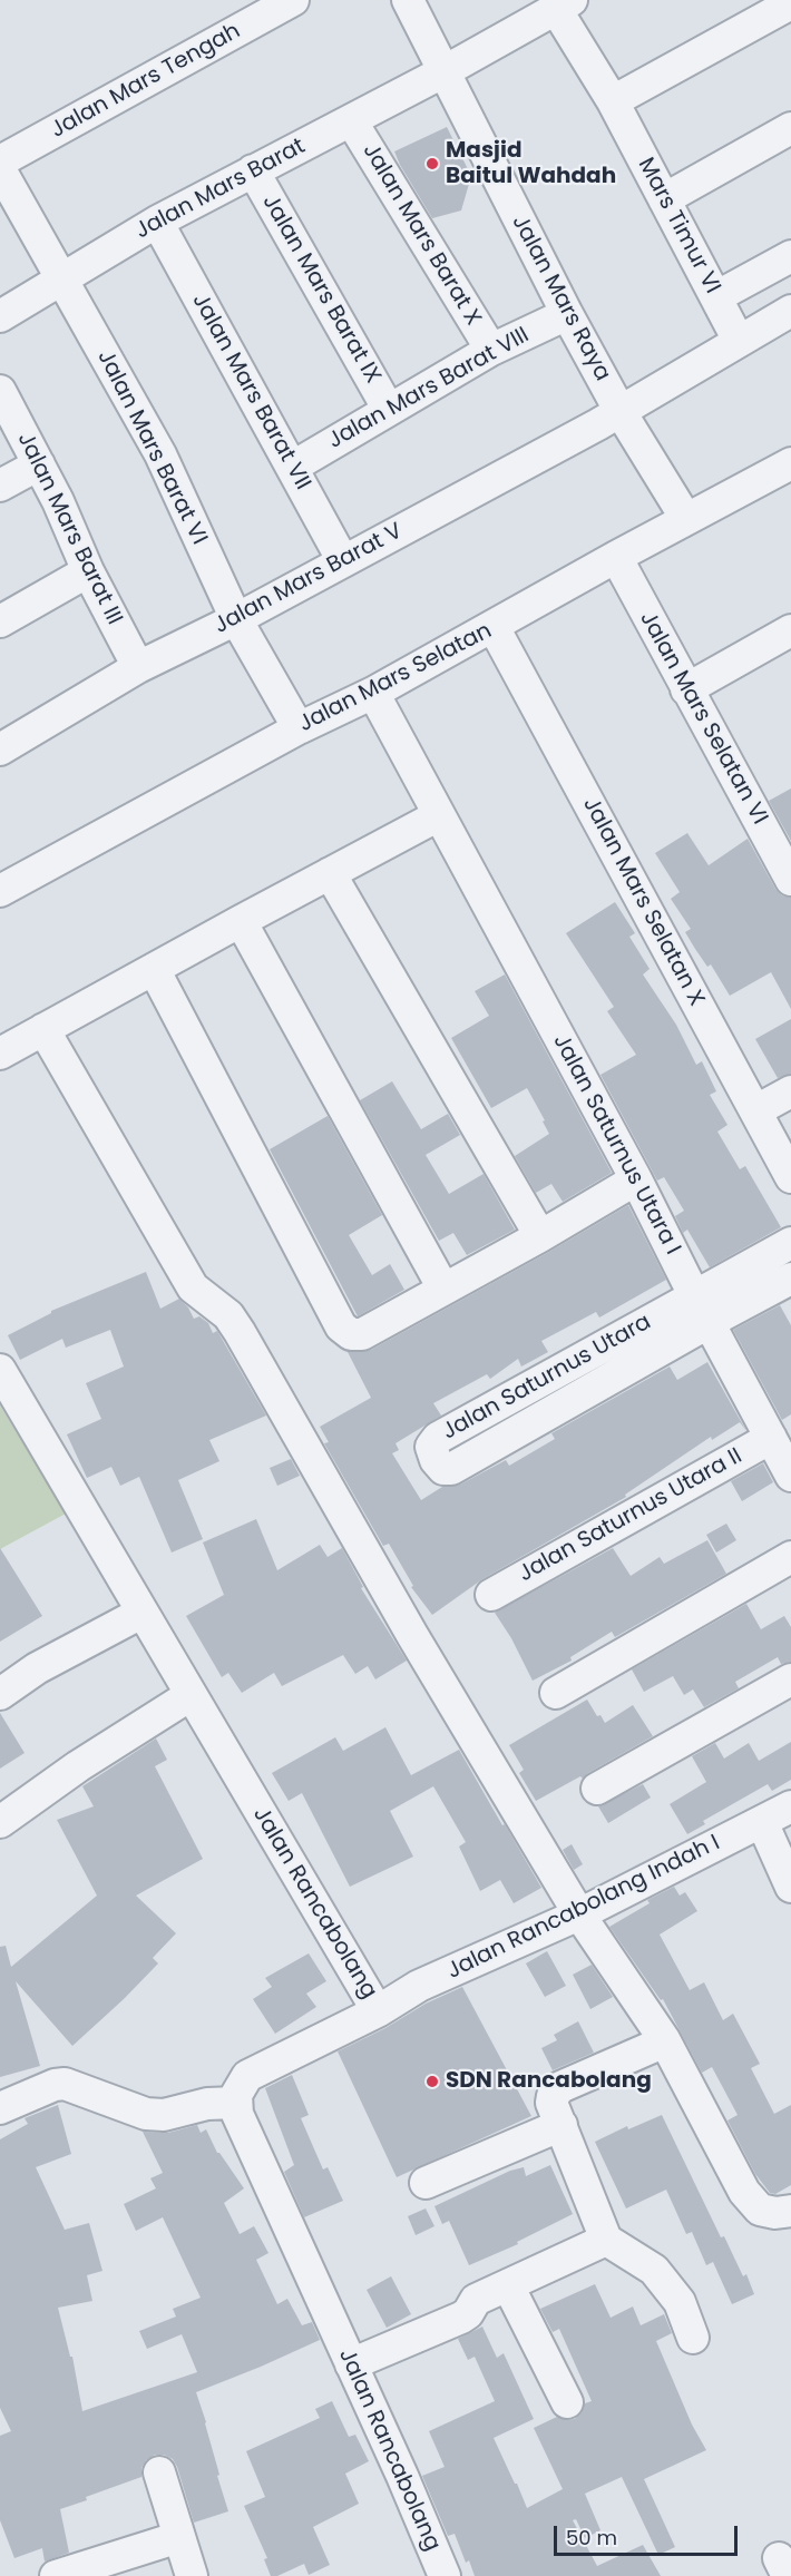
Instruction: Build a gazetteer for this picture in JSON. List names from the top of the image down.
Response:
{
  "streets": {
    "street": [
      "Jalan Mars Tengah",
      "Jalan Mars Barat",
      "Mars Timur VI",
      "Jalan Mars Barat X",
      "Jalan Mars Barat IX",
      "Jalan Mars Raya",
      "Jalan Mars Barat VIII",
      "Jalan Mars Barat VII",
      "Jalan Mars Barat VI",
      "Jalan Mars Barat III",
      "Jalan Mars Barat V",
      "Jalan Mars Selatan",
      "Jalan Mars Selatan VI",
      "Jalan Mars Selatan X",
      "Jalan Saturnus Utara I",
      "Jalan Saturnus Utara",
      "Jalan Saturnus Utara II",
      "Jalan Rancabolang",
      "Jalan Rancabolang Indah I"
    ]
  },
  "crossings": [
    ["Jalan Mars Barat", "Mars Timur VI"],
    ["Jalan Mars Barat", "Jalan Mars Barat X"],
    ["Jalan Mars Barat", "Jalan Mars Barat IX"],
    ["Jalan Mars Barat", "Jalan Mars Raya"],
    ["Jalan Mars Barat", "Jalan Mars Barat VII"],
    ["Jalan Mars Barat", "Jalan Mars Barat VI"],
    ["Mars Timur VI", "Jalan Mars Barat V"],
    ["Jalan Mars Barat X", "Jalan Mars Barat VIII"],
    ["Jalan Mars Barat IX", "Jalan Mars Barat VIII"],
    ["Jalan Mars Raya", "Jalan Mars Barat VIII"],
    ["Jalan Mars Raya", "Jalan Mars Barat V"],
    ["Jalan Mars Raya", "Jalan Mars Selatan"],
    ["Jalan Mars Barat VIII", "Jalan Mars Barat VII"],
    ["Jalan Mars Barat VII", "Jalan Mars Barat V"],
    ["Jalan Mars Barat VI", "Jalan Mars Barat V"],
    ["Jalan Mars Barat VI", "Jalan Mars Selatan"],
    ["Jalan Mars Barat III", "Jalan Mars Barat V"],
    ["Jalan Mars Selatan", "Jalan Mars Selatan VI"],
    ["Jalan Mars Selatan", "Jalan Mars Selatan X"],
    ["Jalan Mars Selatan", "Jalan Saturnus Utara I"],
    ["Jalan Saturnus Utara I", "Jalan Saturnus Utara"],
    ["Jalan Saturnus Utara I", "Jalan Saturnus Utara II"],
    ["Jalan Rancabolang", "Jalan Rancabolang Indah I"]
  ],
  "places": ["Masjid Baitul Wahdah", "SDN Rancabolang"],
  "scale_bar": "50 m"
}
